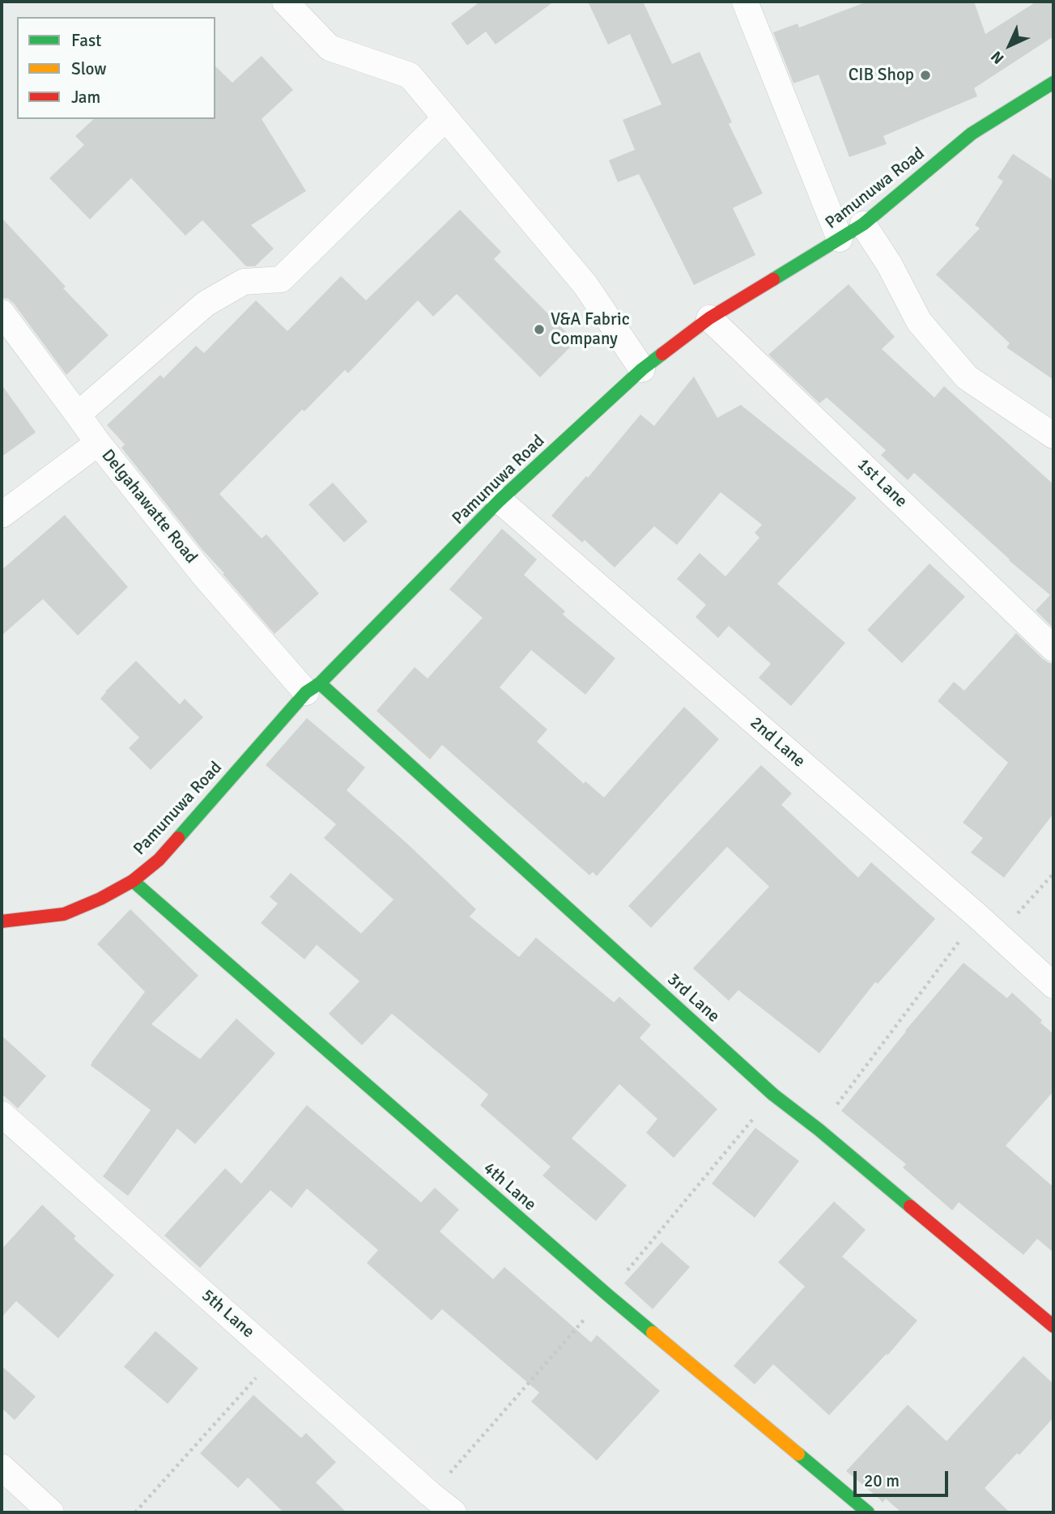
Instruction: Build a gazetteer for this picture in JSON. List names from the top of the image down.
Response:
{
  "streets": {
    "street": [
      "Pamunuwa Road",
      "1st Lane",
      "Delgahawatte Road",
      "2nd Lane",
      "3rd Lane",
      "4th Lane",
      "5th Lane"
    ]
  },
  "crossings": [
    ["Pamunuwa Road", "1st Lane"],
    ["Pamunuwa Road", "Delgahawatte Road"],
    ["Pamunuwa Road", "2nd Lane"],
    ["Pamunuwa Road", "3rd Lane"],
    ["Pamunuwa Road", "4th Lane"],
    ["Delgahawatte Road", "3rd Lane"]
  ],
  "places": ["CIB Shop", "V&A Fabric Company"],
  "legend": ["Fast", "Slow", "Jam"],
  "scale_bar": "20 m",
  "north": "bottom left"
}
